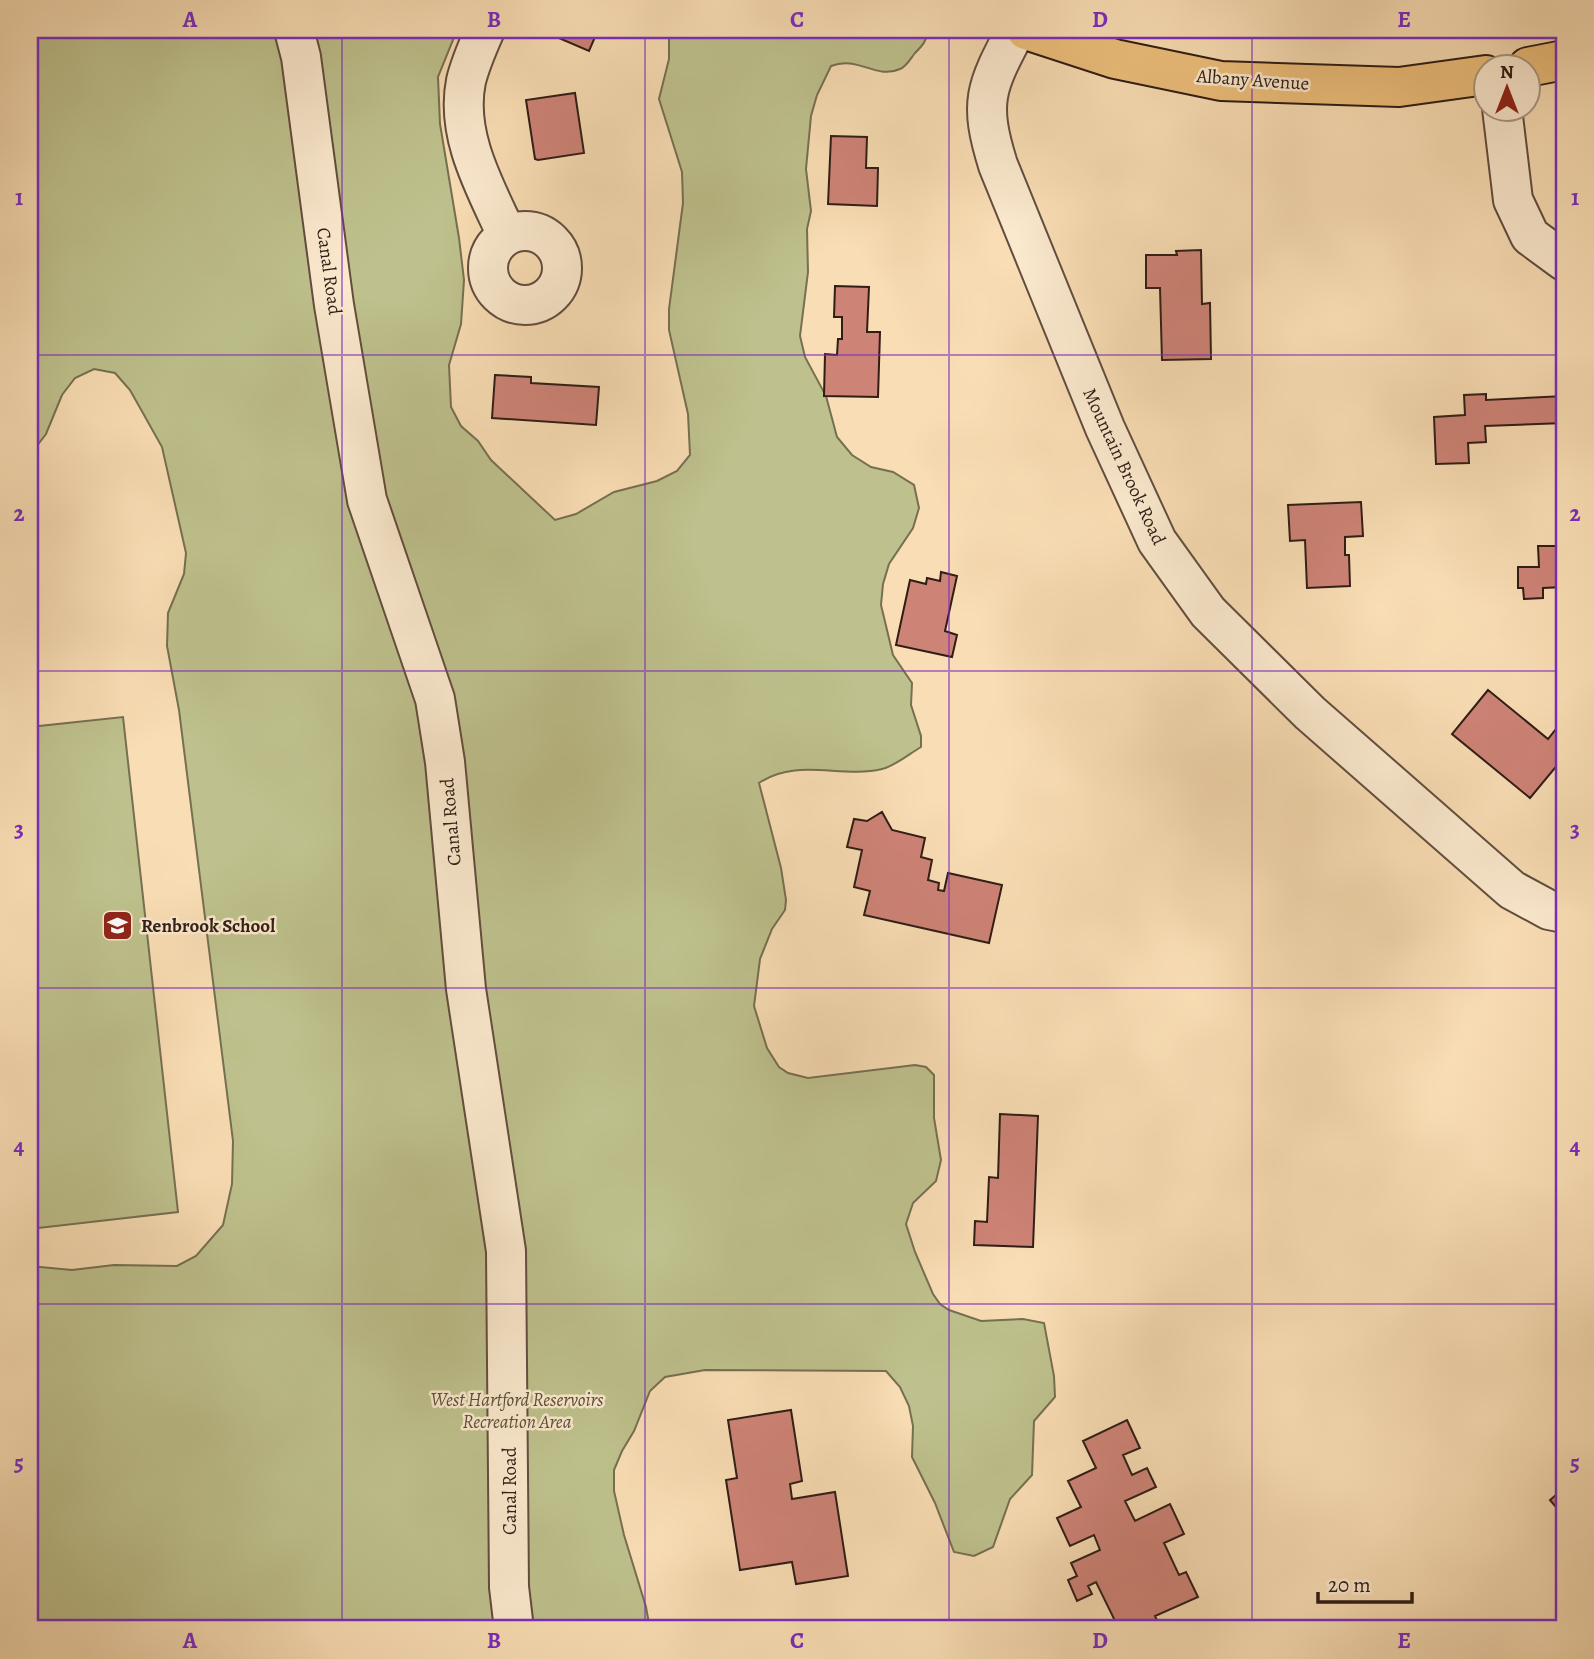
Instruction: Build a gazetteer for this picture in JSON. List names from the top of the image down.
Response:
{
  "streets": {
    "highway": ["Albany Avenue"],
    "street": ["Canal Road", "Mountain Brook Road"]
  },
  "parks": ["West Hartford Reservoirs Recreation Area"],
  "places": {
    "school or university": ["Renbrook School"]
  },
  "scale_bar": "20 m",
  "north": "top",
  "grid": {
    "columns": [
      "A",
      "B",
      "C",
      "D",
      "E"
    ],
    "rows": [
      "1",
      "2",
      "3",
      "4",
      "5"
    ]
  }
}
